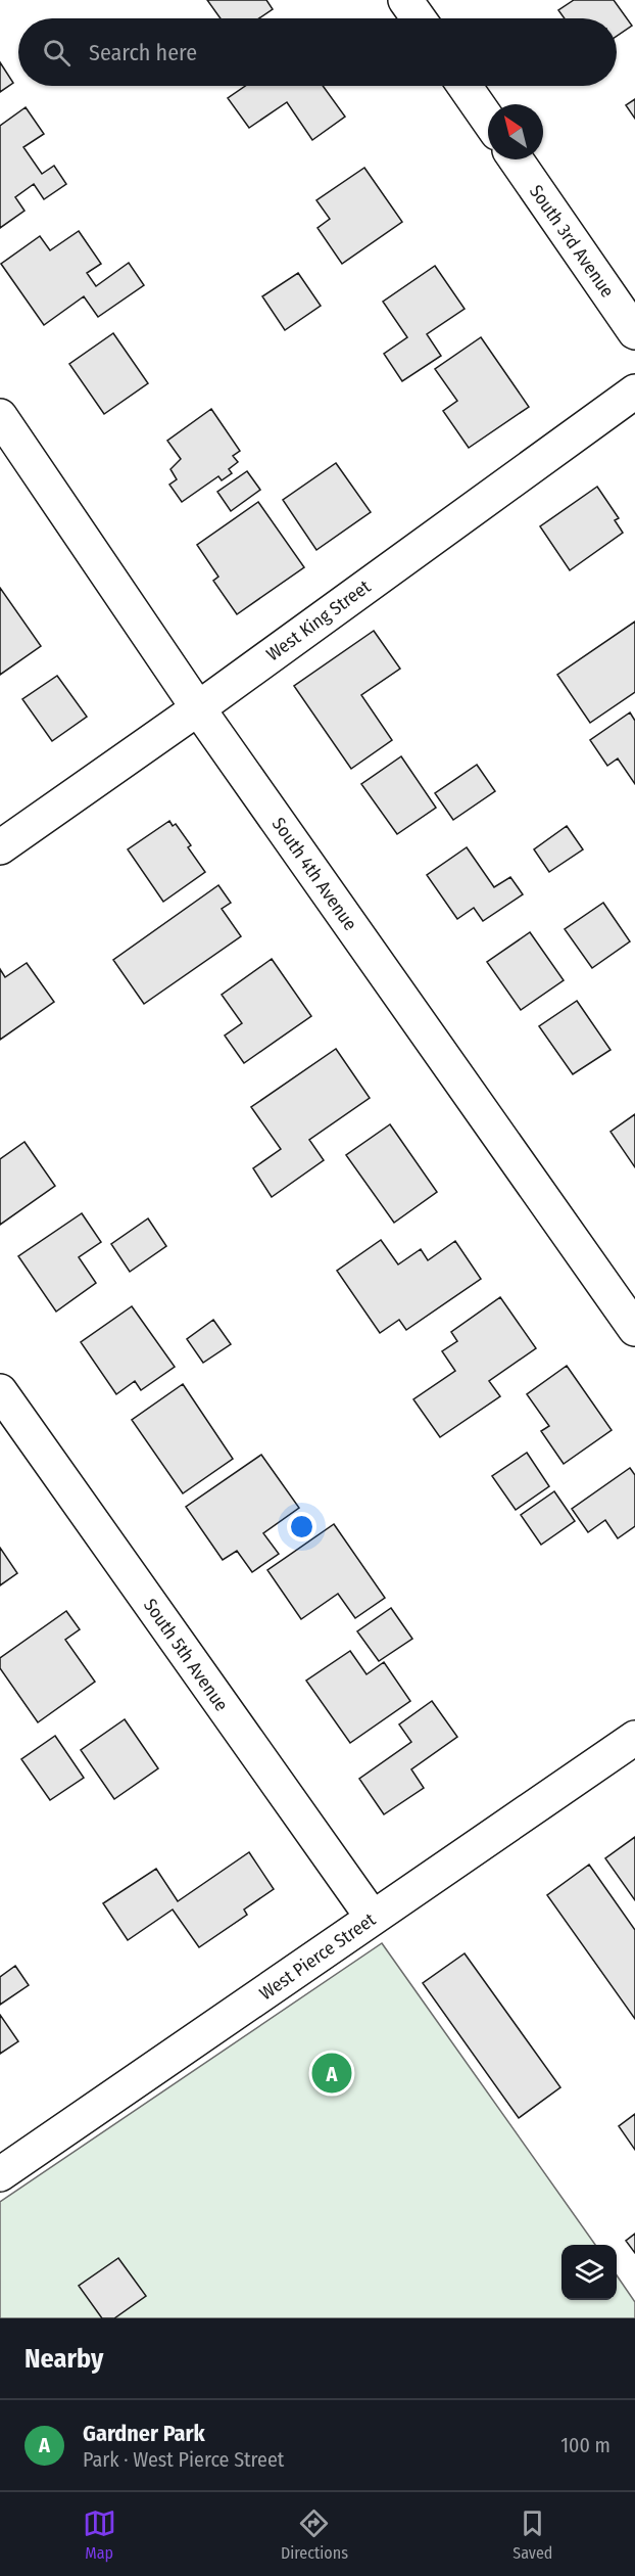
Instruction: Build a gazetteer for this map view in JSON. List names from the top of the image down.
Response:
{
  "streets": {
    "street": [
      "South 3rd Avenue",
      "West King Street",
      "South 4th Avenue",
      "South 5th Avenue",
      "West Pierce Street"
    ]
  },
  "crossings": [
    ["West King Street", "South 4th Avenue"],
    ["South 5th Avenue", "West Pierce Street"]
  ],
  "north": "top left",
  "page": {
    "search": "Search here",
    "pins": "A",
    "heading": "Nearby",
    "list": [
      {
        "mark": "A",
        "name": "Gardner Park",
        "note": "Park · West Pierce Street",
        "value": "100 m"
      }
    ],
    "nav": ["Map", "Directions", "Saved"]
  }
}
